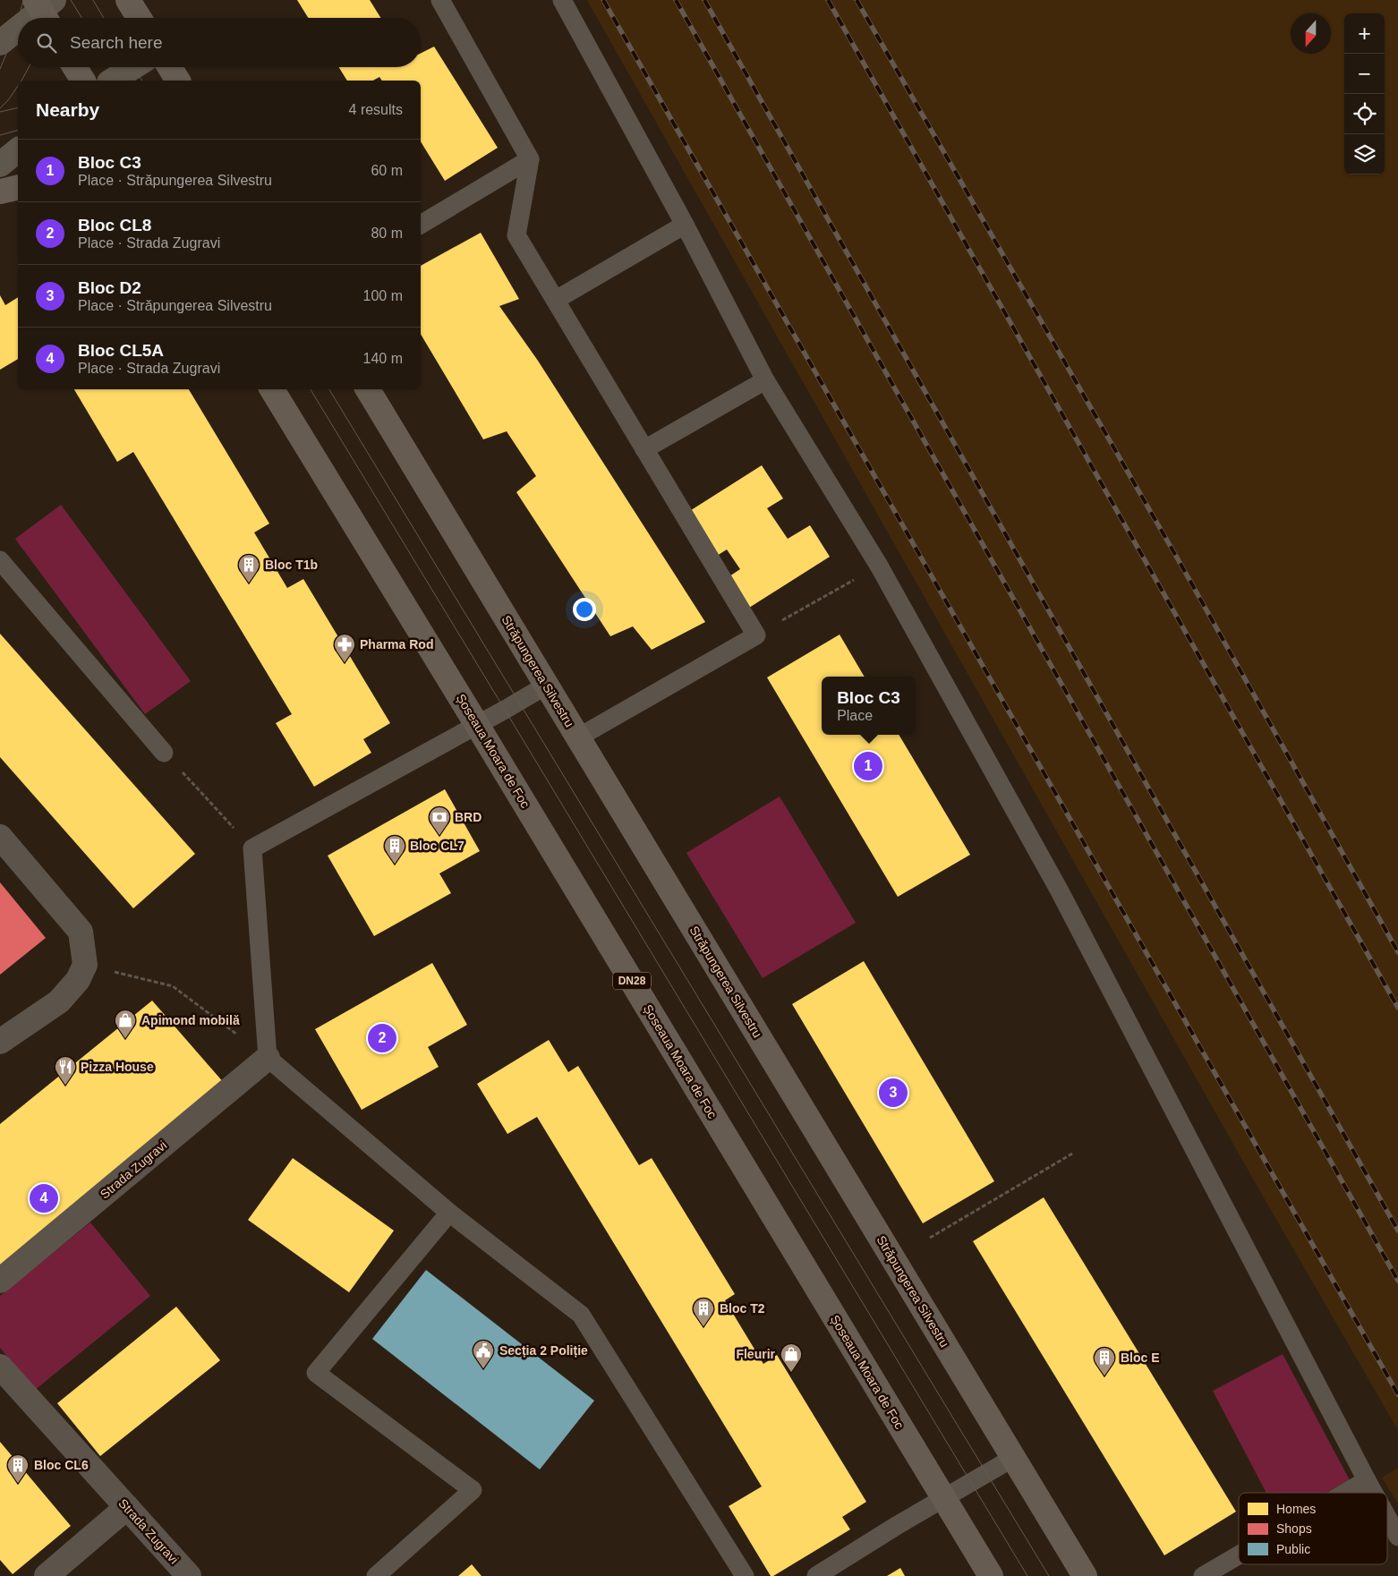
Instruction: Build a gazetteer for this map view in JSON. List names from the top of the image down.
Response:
{
  "streets": {
    "main road": ["Străpungerea Silvestru", "Șoseaua Moara de Foc", "DN28"],
    "street": ["Strada Zugravi"]
  },
  "places": {
    "building": [
      "Bloc T1b",
      "Bloc CL7",
      "Bloc T2",
      "Bloc E",
      "Bloc CL6"
    ],
    "pharmacy": ["Pharma Rod"],
    "bank": ["BRD"],
    "shop": ["Apimond mobilă", "Fleurir"],
    "restaurant": ["Pizza House"],
    "public building": ["Secția 2 Poliție"]
  },
  "legend": ["Homes", "Shops", "Public"],
  "north": "bottom",
  "page": {
    "map_buttons": ["+", "−"],
    "search": "Search here",
    "heading": ["Nearby", "4 results"],
    "list": [
      {
        "mark": "1",
        "name": "Bloc C3",
        "note": "Place · Străpungerea Silvestru",
        "value": "60 m"
      },
      {
        "mark": "2",
        "name": "Bloc CL8",
        "note": "Place · Strada Zugravi",
        "value": "80 m"
      },
      {
        "mark": "3",
        "name": "Bloc D2",
        "note": "Place · Străpungerea Silvestru",
        "value": "100 m"
      },
      {
        "mark": "4",
        "name": "Bloc CL5A",
        "note": "Place · Strada Zugravi",
        "value": "140 m"
      }
    ],
    "popup": ["Bloc C3", "Place"],
    "pins": [
      "1",
      "2",
      "3",
      "4"
    ]
  }
}
